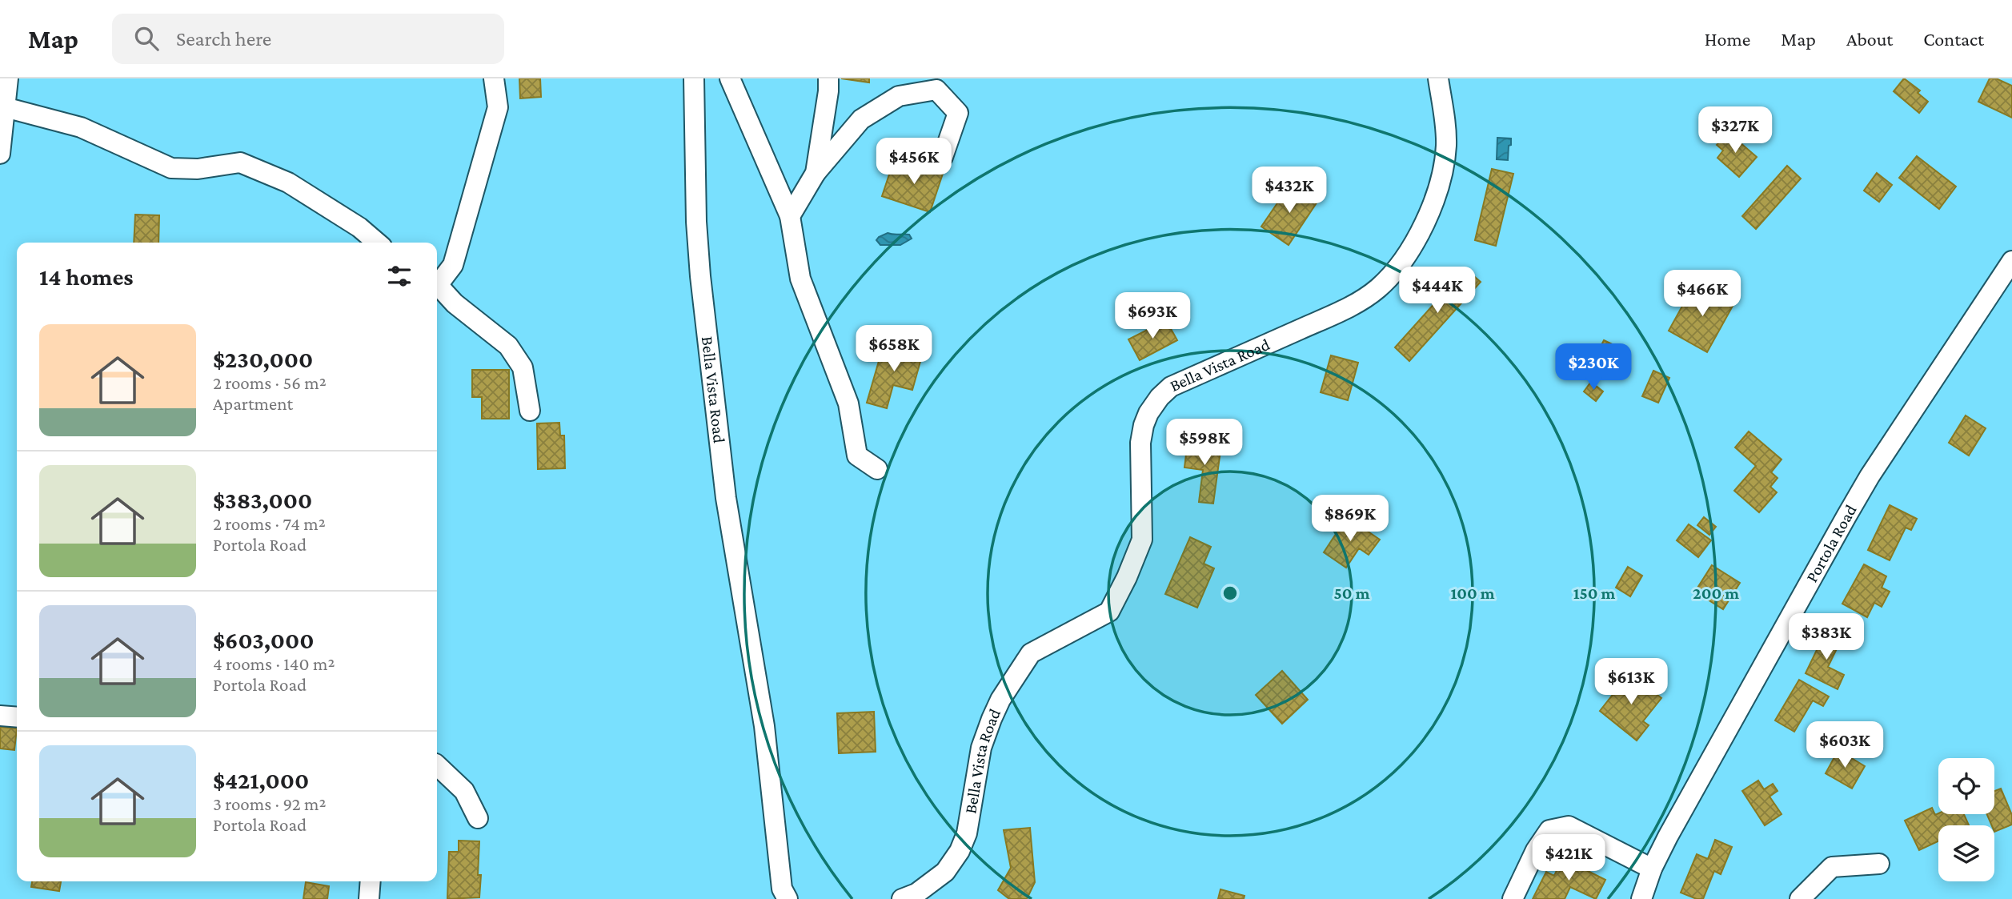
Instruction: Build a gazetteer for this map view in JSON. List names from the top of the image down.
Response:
{
  "streets": {
    "street": ["Bella Vista Road", "Portola Road"]
  },
  "page": {
    "header": "Map",
    "search": "Search here",
    "nav": [
      "Home",
      "Map",
      "About",
      "Contact"
    ],
    "price": [
      "$327K",
      "$456K",
      "$432K",
      "$444K",
      "$466K",
      "$693K",
      "$658K",
      "$230K",
      "$598K",
      "$869K",
      "$383K",
      "$613K",
      "$603K",
      "$421K"
    ],
    "heading": "14 homes",
    "list": [
      {
        "name": "$230,000",
        "note": "2 rooms · 56 m² · Apartment"
      },
      {
        "name": "$383,000",
        "note": "2 rooms · 74 m² · Portola Road"
      },
      {
        "name": "$603,000",
        "note": "4 rooms · 140 m² · Portola Road"
      },
      {
        "name": "$421,000",
        "note": "3 rooms · 92 m² · Portola Road"
      }
    ]
  },
  "rings": [
    "50 m",
    "100 m",
    "150 m",
    "200 m"
  ]
}
